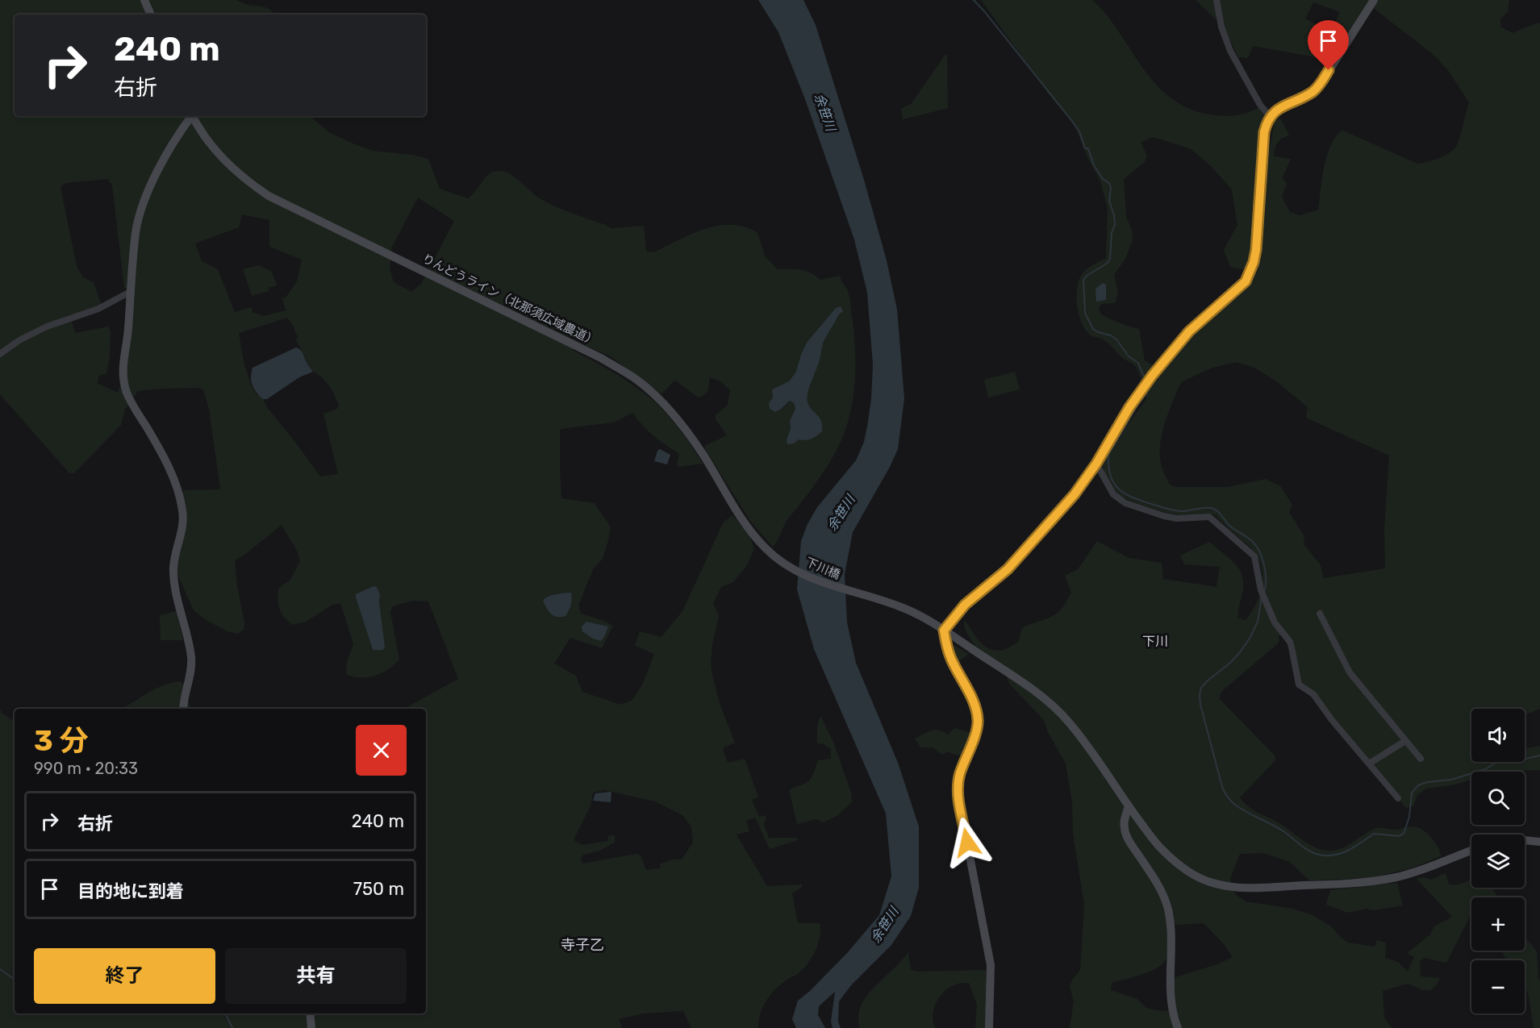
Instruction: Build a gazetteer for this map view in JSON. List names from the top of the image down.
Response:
{
  "streets": {
    "street": ["りんどうライン（北那須広域農道）", "下川橋"]
  },
  "crossings": [
    ["りんどうライン（北那須広域農道）", "下川橋"]
  ],
  "districts": ["下川", "寺子乙"],
  "water": ["余笹川"],
  "page": {
    "turn": ["240 m", "右折"],
    "map_buttons": ["+", "−"],
    "heading": ["3 分", "990 m · 20:33"],
    "list": [
      {
        "name": "右折",
        "value": "240 m"
      },
      {
        "name": "目的地に到着",
        "value": "750 m"
      }
    ],
    "buttons": ["終了", "共有"]
  }
}
